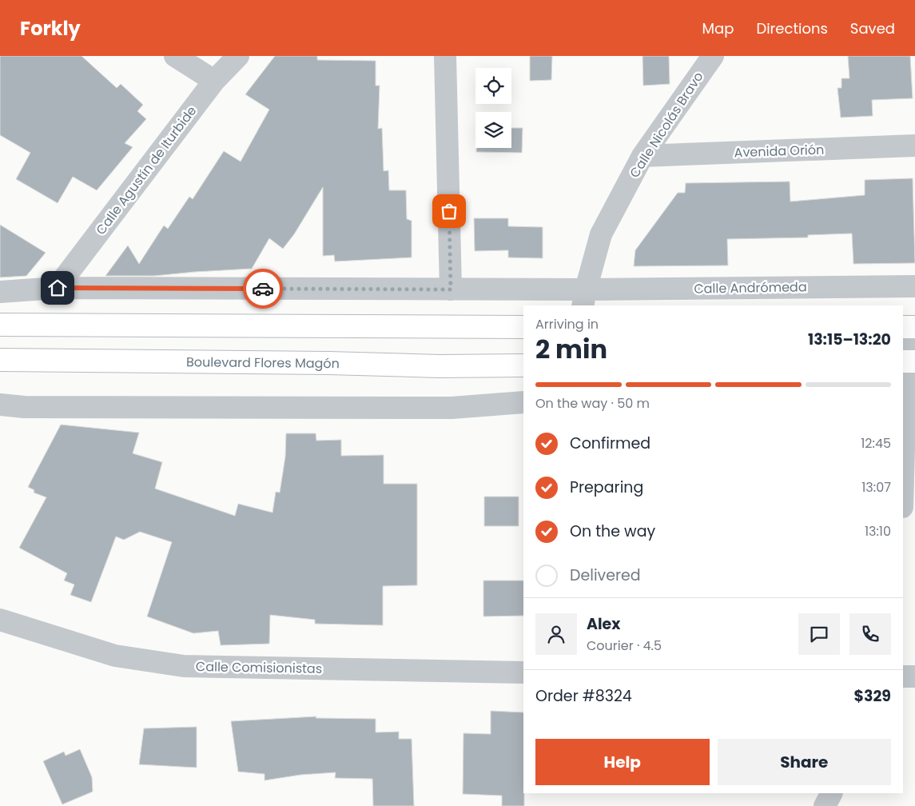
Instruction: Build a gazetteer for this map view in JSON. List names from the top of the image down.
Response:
{
  "streets": {
    "main road": ["Boulevard Flores Magón"],
    "street": [
      "Calle Nicolás Bravo",
      "Avenida Orión",
      "Calle Agustín de Iturbide",
      "Calle Andrómeda",
      "Calle Comisionistas"
    ]
  },
  "crossings": [
    ["Calle Nicolás Bravo", "Avenida Orión"],
    ["Calle Nicolás Bravo", "Calle Andrómeda"],
    ["Calle Agustín de Iturbide", "Calle Andrómeda"]
  ],
  "page": {
    "header": "Forkly",
    "nav": ["Map", "Directions", "Saved"],
    "heading": ["2 min", "Arriving in", "13:15–13:20"],
    "panel": [
      "Alex",
      "Courier · 4.5",
      "Order #8324",
      "$329"
    ],
    "bar": "On the way · 50 m",
    "list": [
      ["Confirmed", "12:45"],
      ["Preparing", "13:07"],
      ["On the way", "13:10"],
      "Delivered"
    ],
    "buttons": ["Help", "Share"]
  }
}
